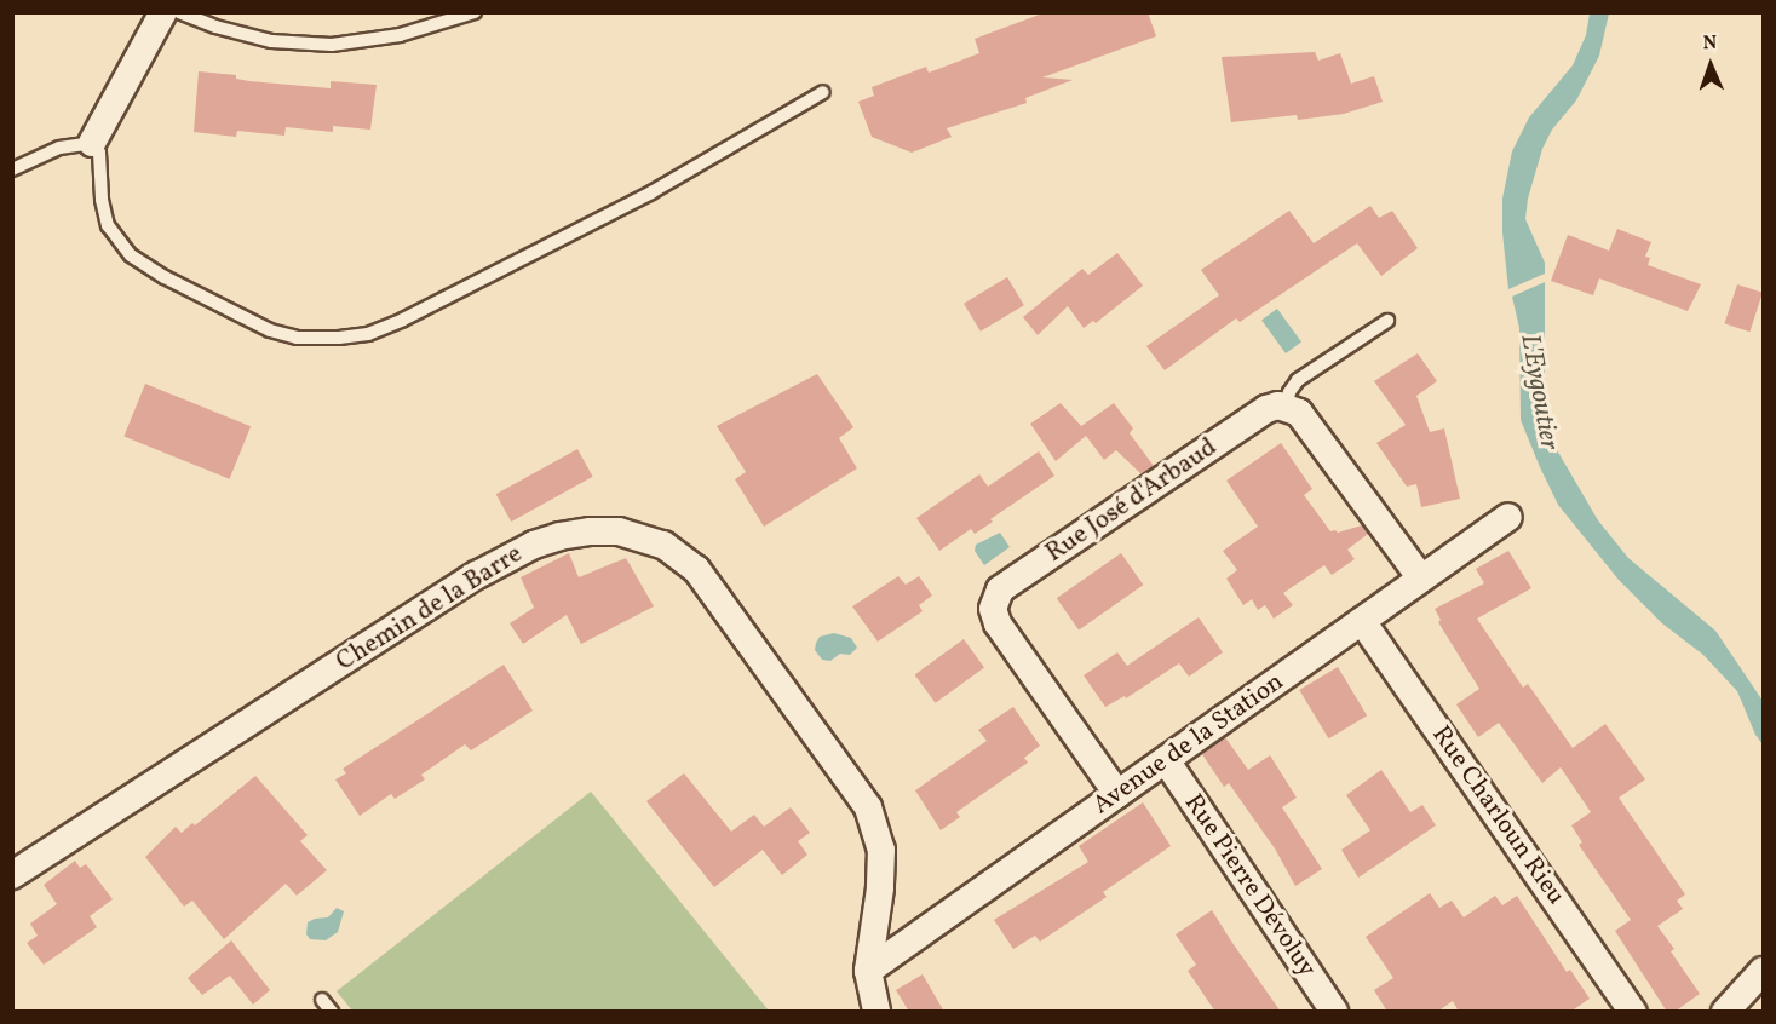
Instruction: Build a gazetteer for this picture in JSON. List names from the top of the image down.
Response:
{
  "streets": {
    "street": [
      "Rue José d'Arbaud",
      "Chemin de la Barre",
      "Avenue de la Station",
      "Rue Charloun Rieu",
      "Rue Pierre Dévoluy"
    ]
  },
  "crossings": [
    ["Rue José d'Arbaud", "Avenue de la Station"],
    ["Chemin de la Barre", "Avenue de la Station"],
    ["Avenue de la Station", "Rue Charloun Rieu"],
    ["Avenue de la Station", "Rue Pierre Dévoluy"]
  ],
  "water": ["L'Eygoutier"],
  "north": "top"
}
